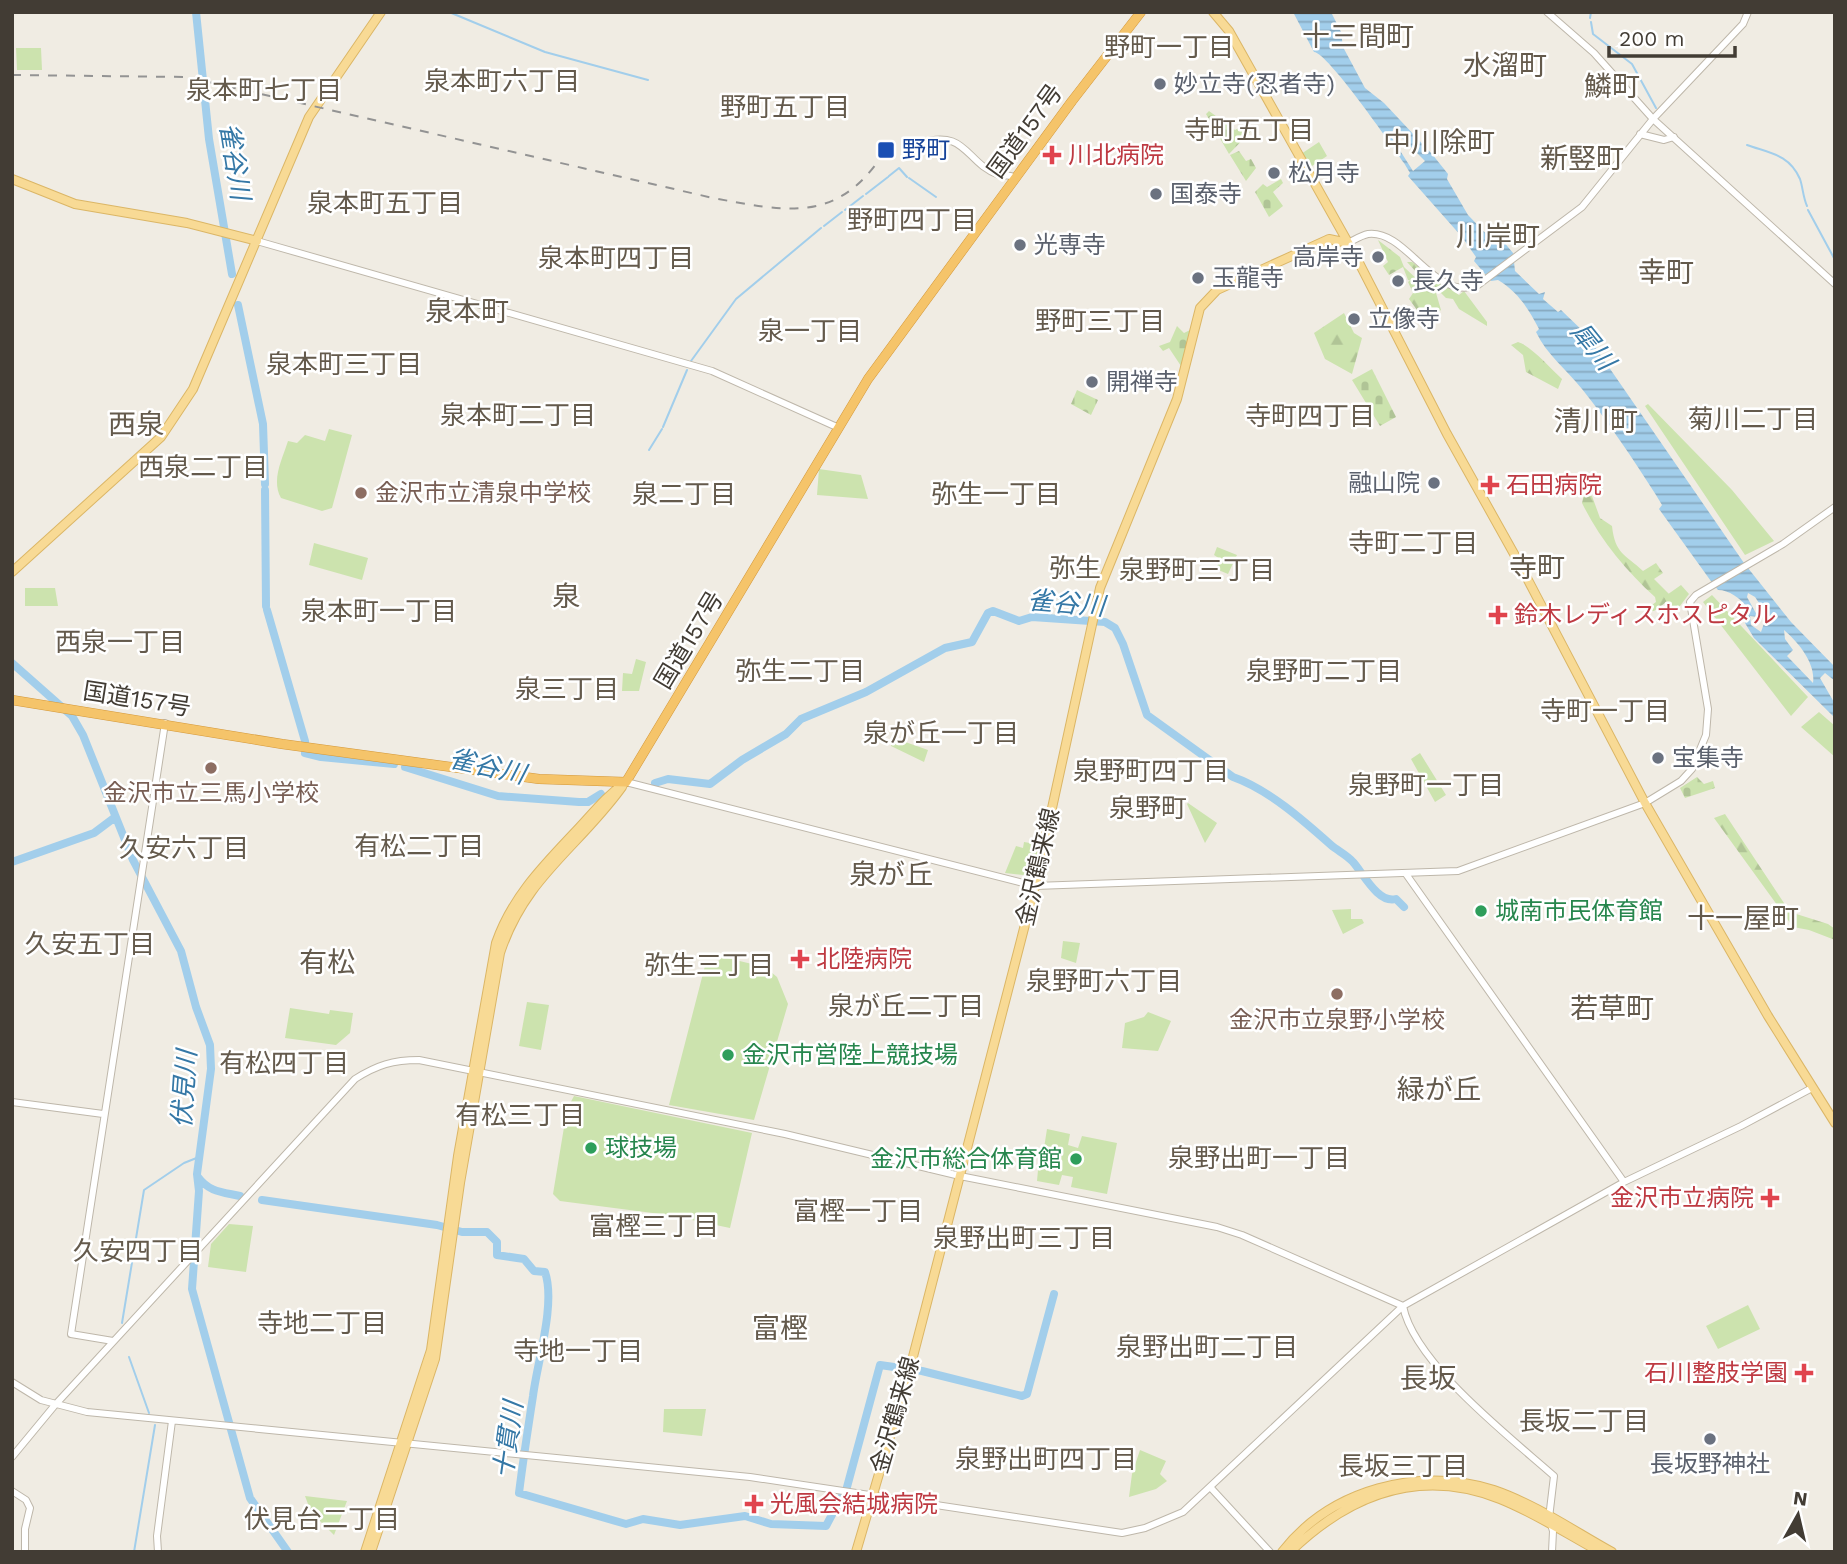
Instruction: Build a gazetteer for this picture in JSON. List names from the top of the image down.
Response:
{
  "streets": {
    "highway": ["国道157号"],
    "main road": ["金沢鶴来線"]
  },
  "districts": [
    "十三間町",
    "野町一丁目",
    "水溜町",
    "泉本町六丁目",
    "鱗町",
    "泉本町七丁目",
    "野町五丁目",
    "寺町五丁目",
    "中川除町",
    "新竪町",
    "泉本町五丁目",
    "野町四丁目",
    "川岸町",
    "泉本町四丁目",
    "幸町",
    "泉本町",
    "野町三丁目",
    "泉一丁目",
    "泉本町三丁目",
    "泉本町二丁目",
    "寺町四丁目",
    "菊川二丁目",
    "清川町",
    "西泉",
    "西泉二丁目",
    "泉二丁目",
    "弥生一丁目",
    "寺町二丁目",
    "寺町",
    "弥生",
    "泉野町三丁目",
    "泉",
    "泉本町一丁目",
    "西泉一丁目",
    "弥生二丁目",
    "泉野町二丁目",
    "泉三丁目",
    "寺町一丁目",
    "泉が丘一丁目",
    "泉野町四丁目",
    "泉野町一丁目",
    "泉野町",
    "有松二丁目",
    "久安六丁目",
    "泉が丘",
    "十一屋町",
    "久安五丁目",
    "有松",
    "弥生三丁目",
    "泉野町六丁目",
    "泉が丘二丁目",
    "若草町",
    "有松四丁目",
    "緑が丘",
    "有松三丁目",
    "泉野出町一丁目",
    "富樫一丁目",
    "富樫三丁目",
    "泉野出町三丁目",
    "久安四丁目",
    "寺地二丁目",
    "富樫",
    "泉野出町二丁目",
    "寺地一丁目",
    "長坂",
    "長坂二丁目",
    "泉野出町四丁目",
    "長坂三丁目",
    "伏見台二丁目"
  ],
  "water": [
    "雀谷川",
    "犀川",
    "伏見川",
    "十貫川"
  ],
  "places": {
    "other": [
      "妙立寺(忍者寺)",
      "松月寺",
      "国泰寺",
      "光専寺",
      "高岸寺",
      "玉龍寺",
      "長久寺",
      "立像寺",
      "開禅寺",
      "融山院",
      "金沢市立清泉中学校",
      "宝集寺",
      "金沢市立三馬小学校",
      "城南市民体育館",
      "金沢市立泉野小学校",
      "金沢市営陸上競技場",
      "球技場",
      "金沢市総合体育館",
      "長坂野神社"
    ],
    "transit": ["野町"],
    "health": [
      "川北病院",
      "石田病院",
      "鈴木レディスホスピタル",
      "北陸病院",
      "金沢市立病院",
      "石川整肢学園",
      "光風会結城病院"
    ]
  },
  "scale_bar": "200 m",
  "north": "top"
}
